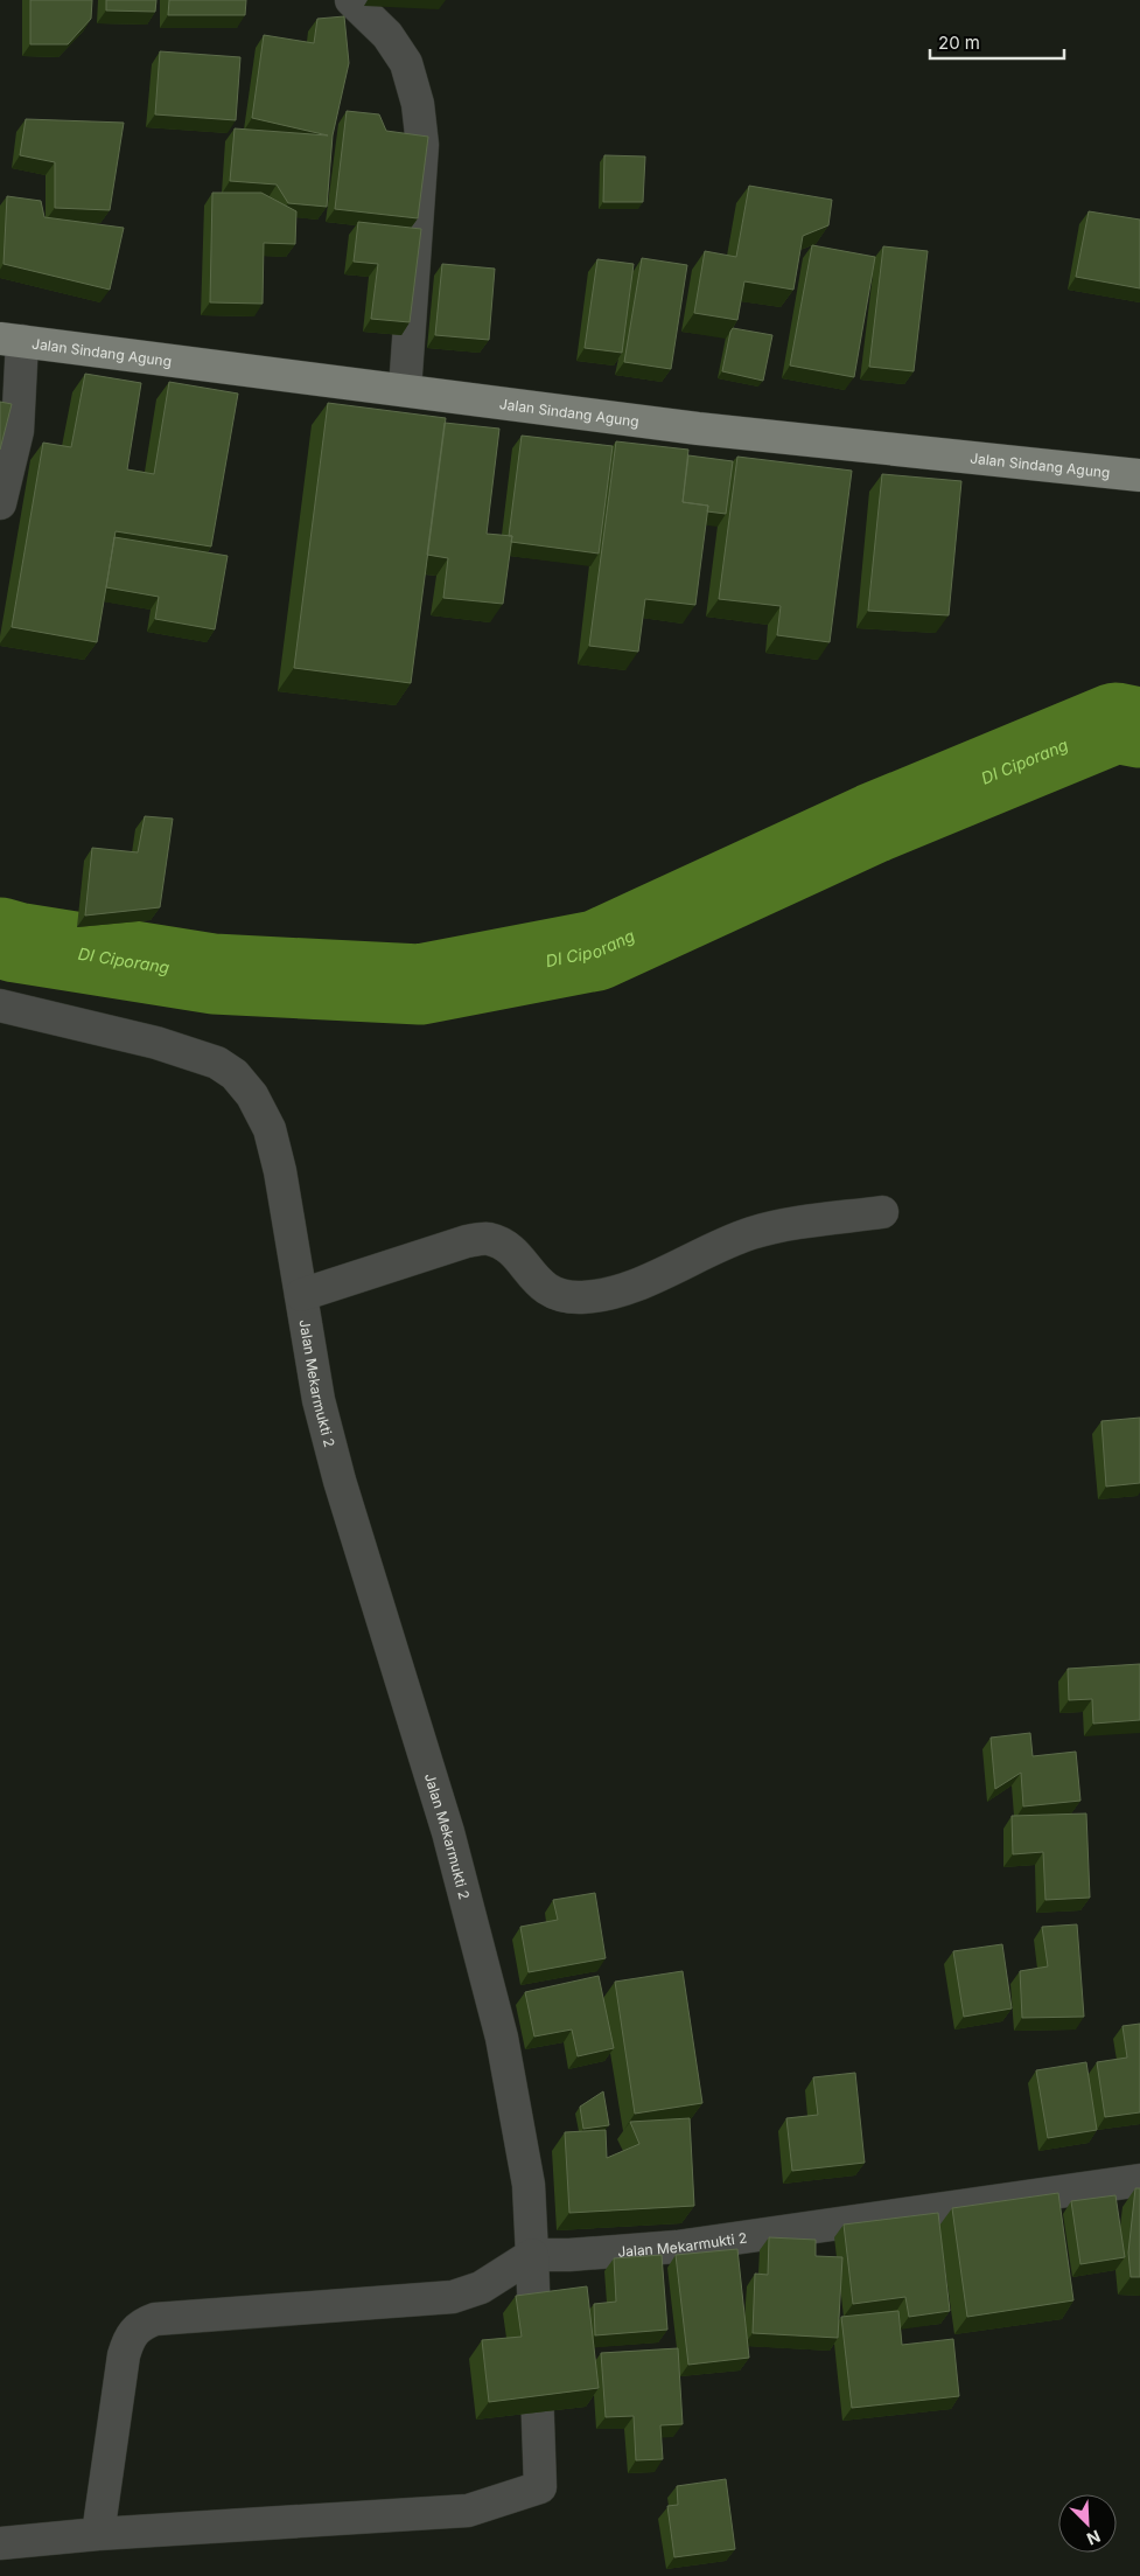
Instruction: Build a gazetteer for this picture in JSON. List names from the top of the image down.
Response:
{
  "streets": {
    "main road": ["Jalan Sindang Agung"],
    "street": ["Jalan Mekarmukti 2"]
  },
  "water": ["DI Ciporang"],
  "scale_bar": "20 m",
  "north": "bottom right"
}
